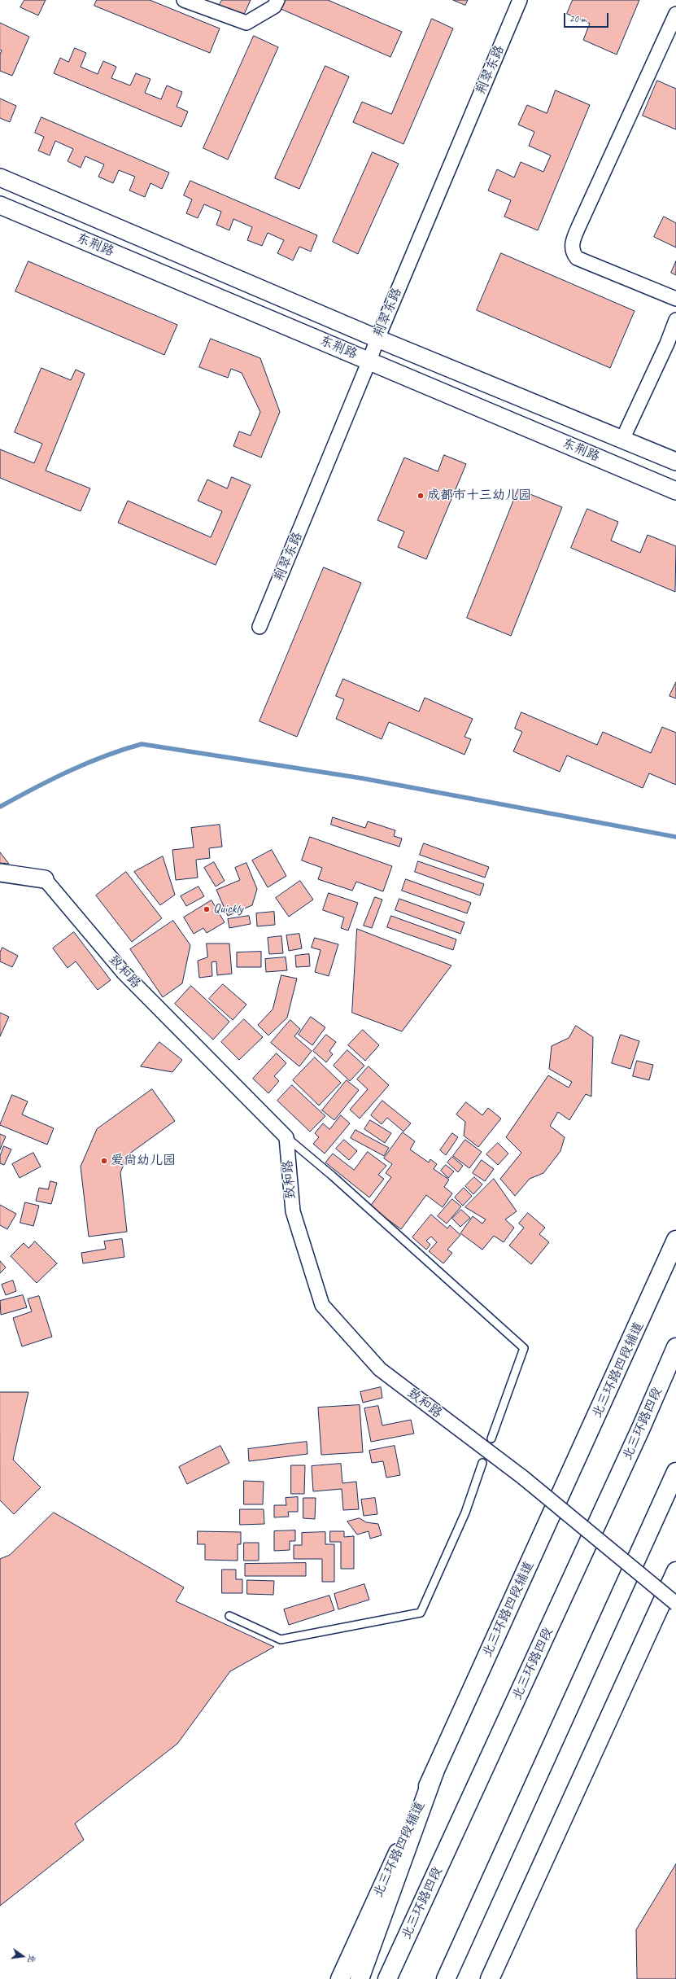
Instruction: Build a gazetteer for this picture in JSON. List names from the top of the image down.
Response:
{
  "streets": {
    "main road": ["北三环路四段辅道", "北三环路四段"],
    "street": ["荆翠东路", "东荆路", "致和路"]
  },
  "crossings": [
    ["荆翠东路", "东荆路"]
  ],
  "places": ["成都市十三幼儿园", "Quickly", "爱尚幼儿园"],
  "scale_bar": "20 m",
  "north": "right"
}
